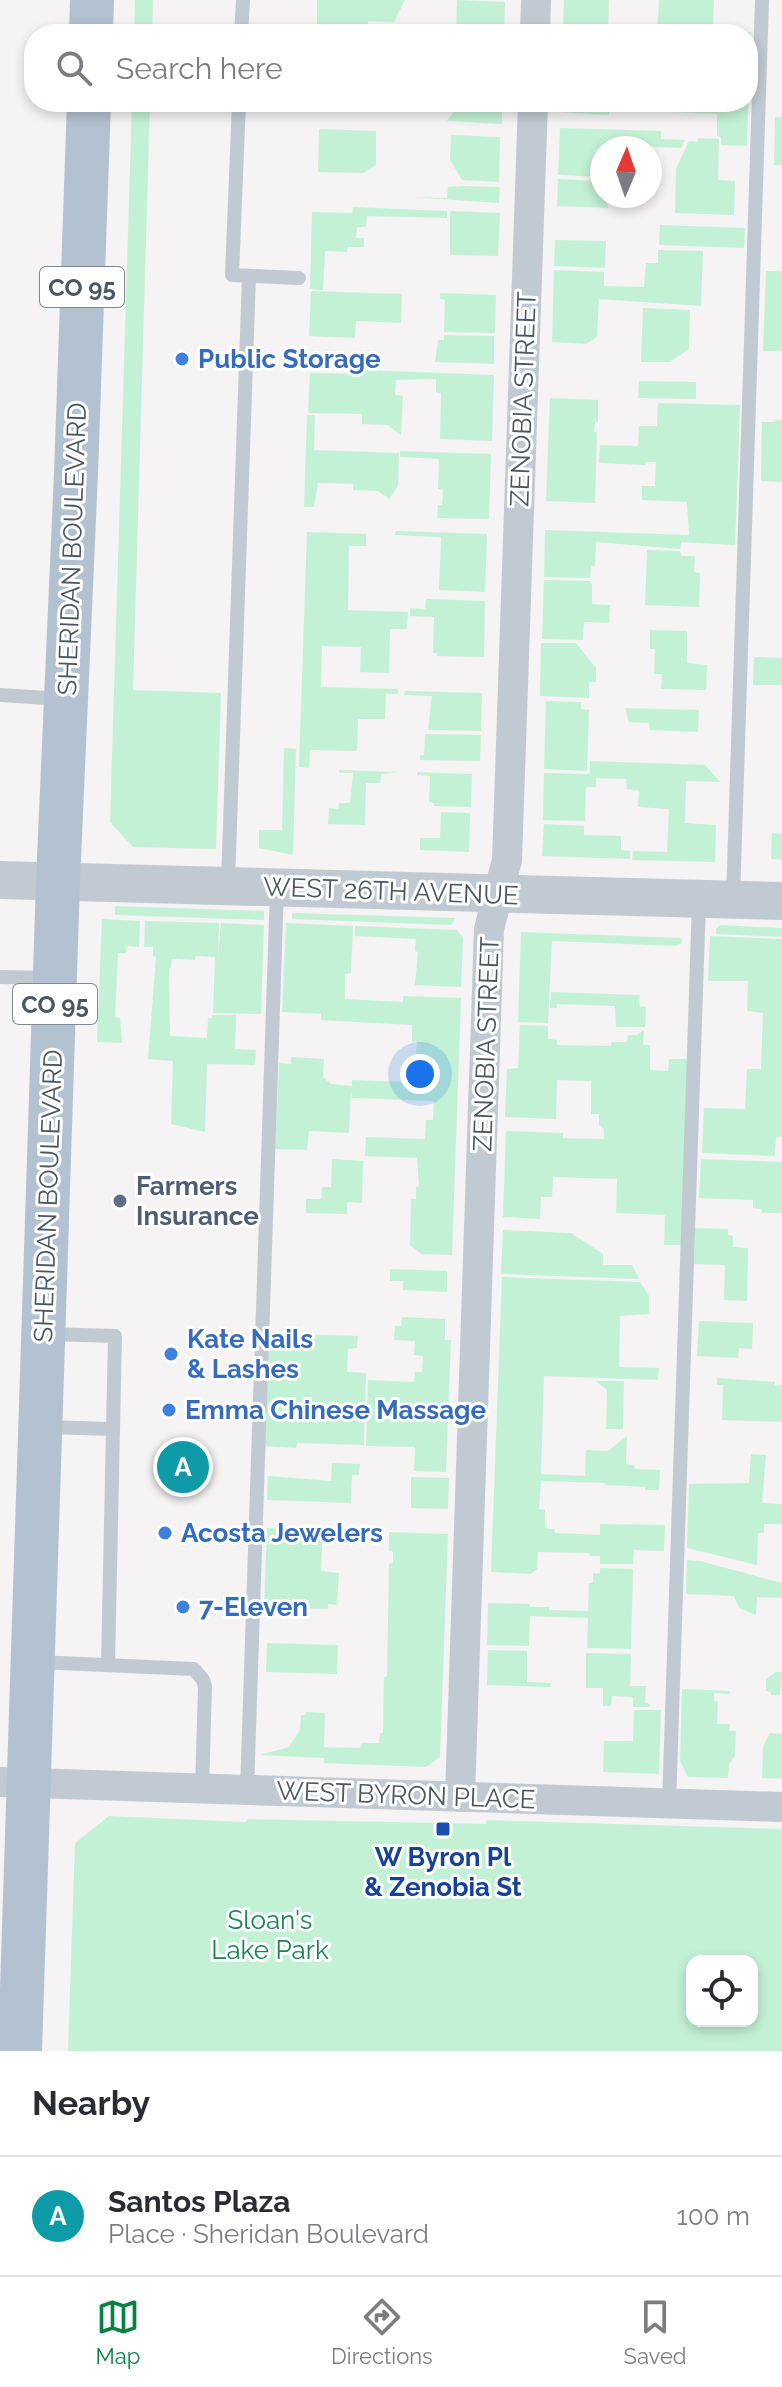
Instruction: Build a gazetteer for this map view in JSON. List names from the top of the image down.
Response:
{
  "streets": {
    "main road": ["CO 95", "SHERIDAN BOULEVARD"],
    "street": ["ZENOBIA STREET", "WEST 26TH AVENUE", "WEST BYRON PLACE"]
  },
  "crossings": [
    ["ZENOBIA STREET", "WEST 26TH AVENUE"],
    ["ZENOBIA STREET", "WEST BYRON PLACE"],
    ["SHERIDAN BOULEVARD", "WEST 26TH AVENUE"],
    ["SHERIDAN BOULEVARD", "WEST BYRON PLACE"]
  ],
  "parks": ["Sloan's Lake Park"],
  "places": {
    "other": [
      "Public Storage",
      "Farmers Insurance",
      "Kate Nails & Lashes",
      "Emma Chinese Massage",
      "Acosta Jewelers",
      "7-Eleven"
    ],
    "transit": ["W Byron Pl & Zenobia St"]
  },
  "north": "top",
  "page": {
    "search": "Search here",
    "pins": "A",
    "heading": "Nearby",
    "list": [
      {
        "mark": "A",
        "name": "Santos Plaza",
        "note": "Place · Sheridan Boulevard",
        "value": "100 m"
      }
    ],
    "nav": ["Map", "Directions", "Saved"]
  }
}
